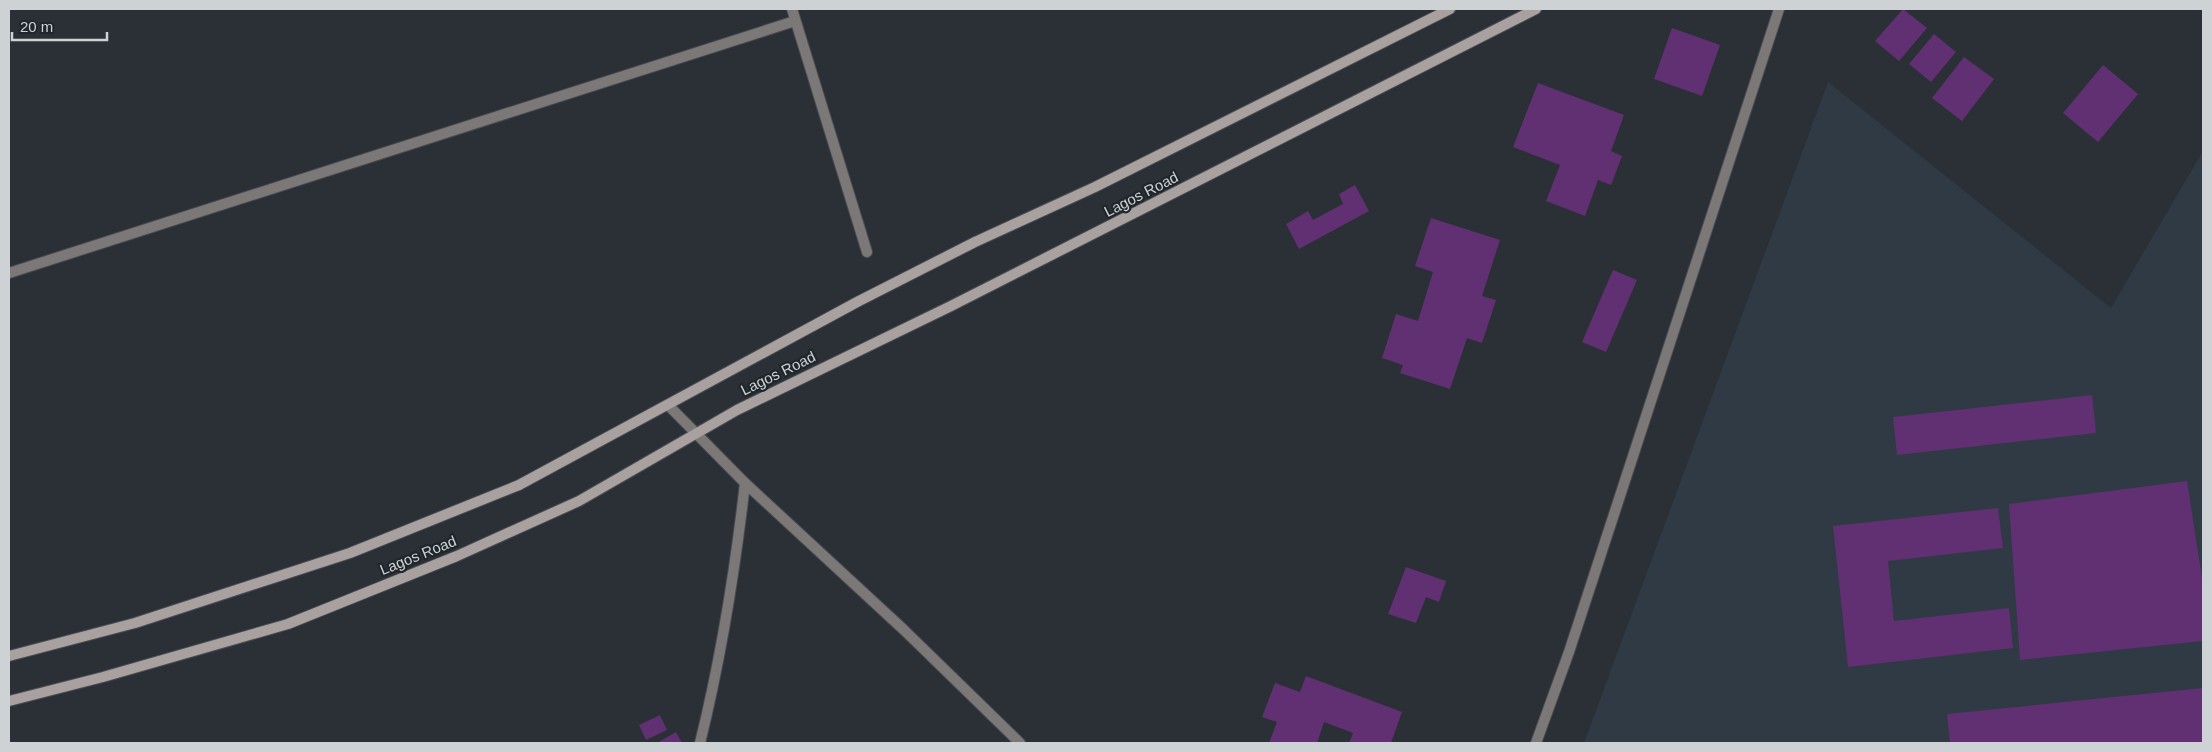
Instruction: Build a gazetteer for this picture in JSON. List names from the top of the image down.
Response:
{
  "streets": {
    "main road": ["Lagos Road"]
  },
  "scale_bar": "20 m"
}
